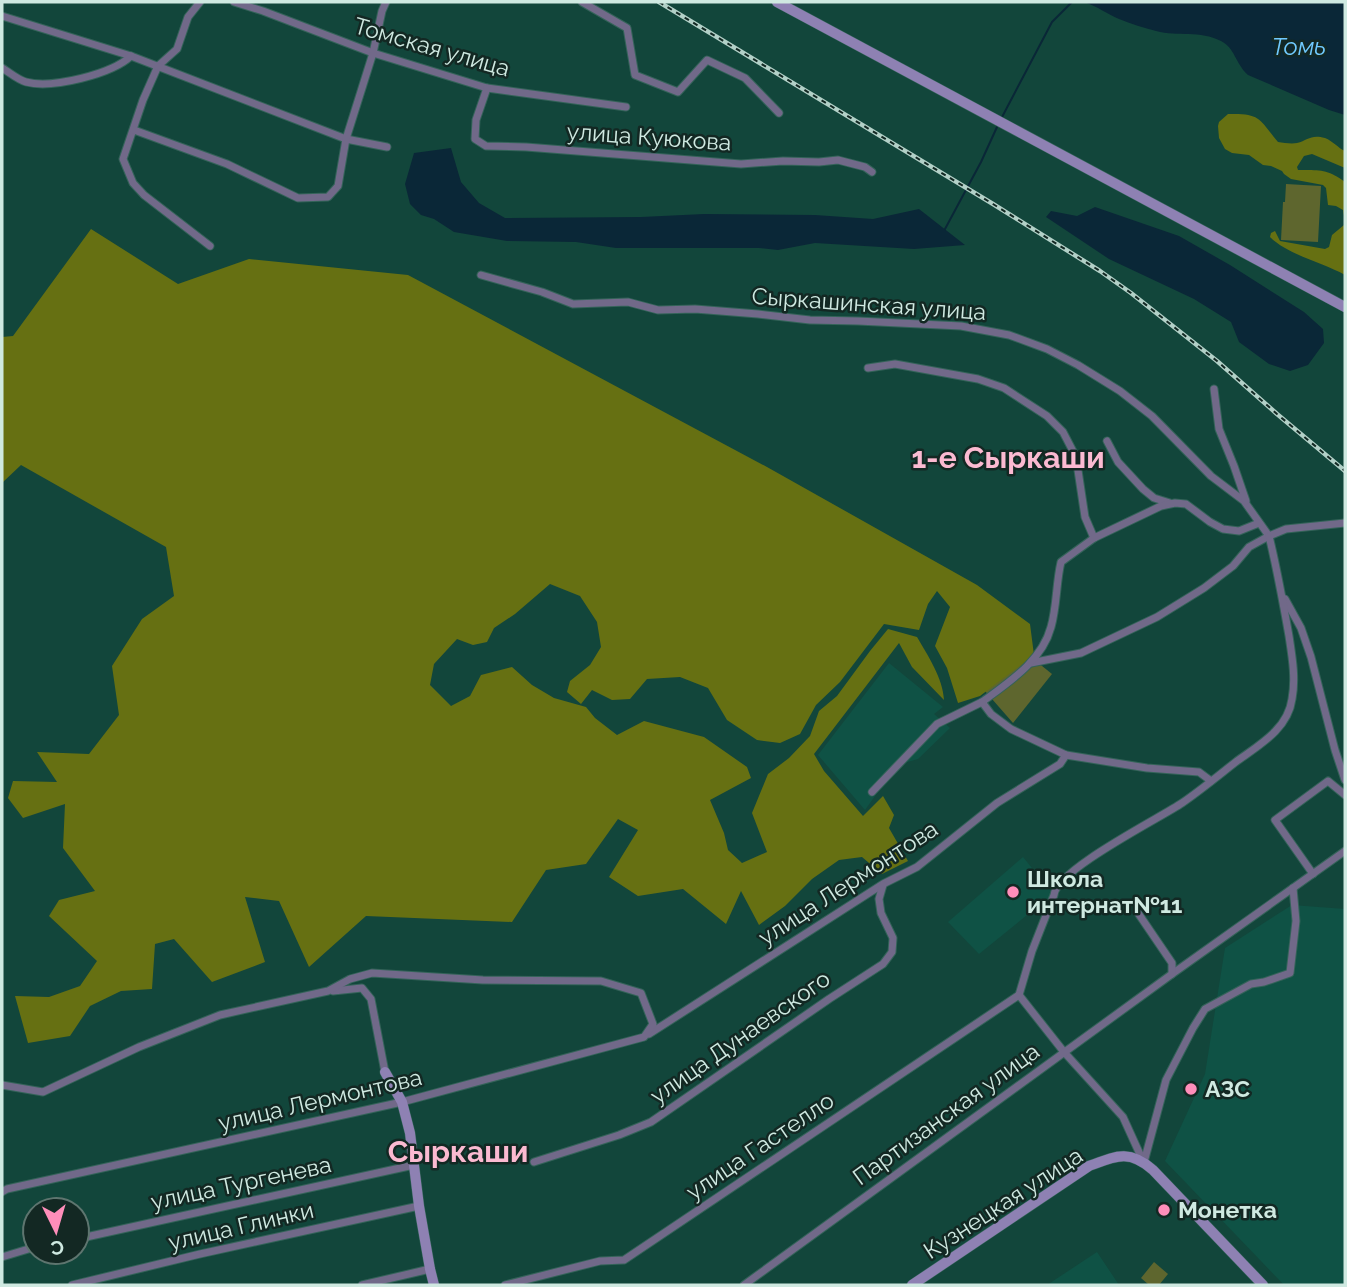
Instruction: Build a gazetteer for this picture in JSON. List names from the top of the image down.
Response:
{
  "streets": {
    "street": [
      "Томская улица",
      "улица Куюкова",
      "Сыркашинская улица",
      "улица Лермонтова",
      "улица Дунаевского",
      "Партизанская улица",
      "улица Гастелло",
      "улица Тургенева",
      "Кузнецкая улица",
      "улица Глинки"
    ]
  },
  "crossings": [
    ["Томская улица", "улица Куюкова"],
    ["улица Лермонтова", "улица Дунаевского"]
  ],
  "districts": ["1-е Сыркаши", "Сыркаши"],
  "water": ["Томь"],
  "places": ["Школа интернат№11", "АЗС", "Монетка"],
  "north": "bottom"
}
